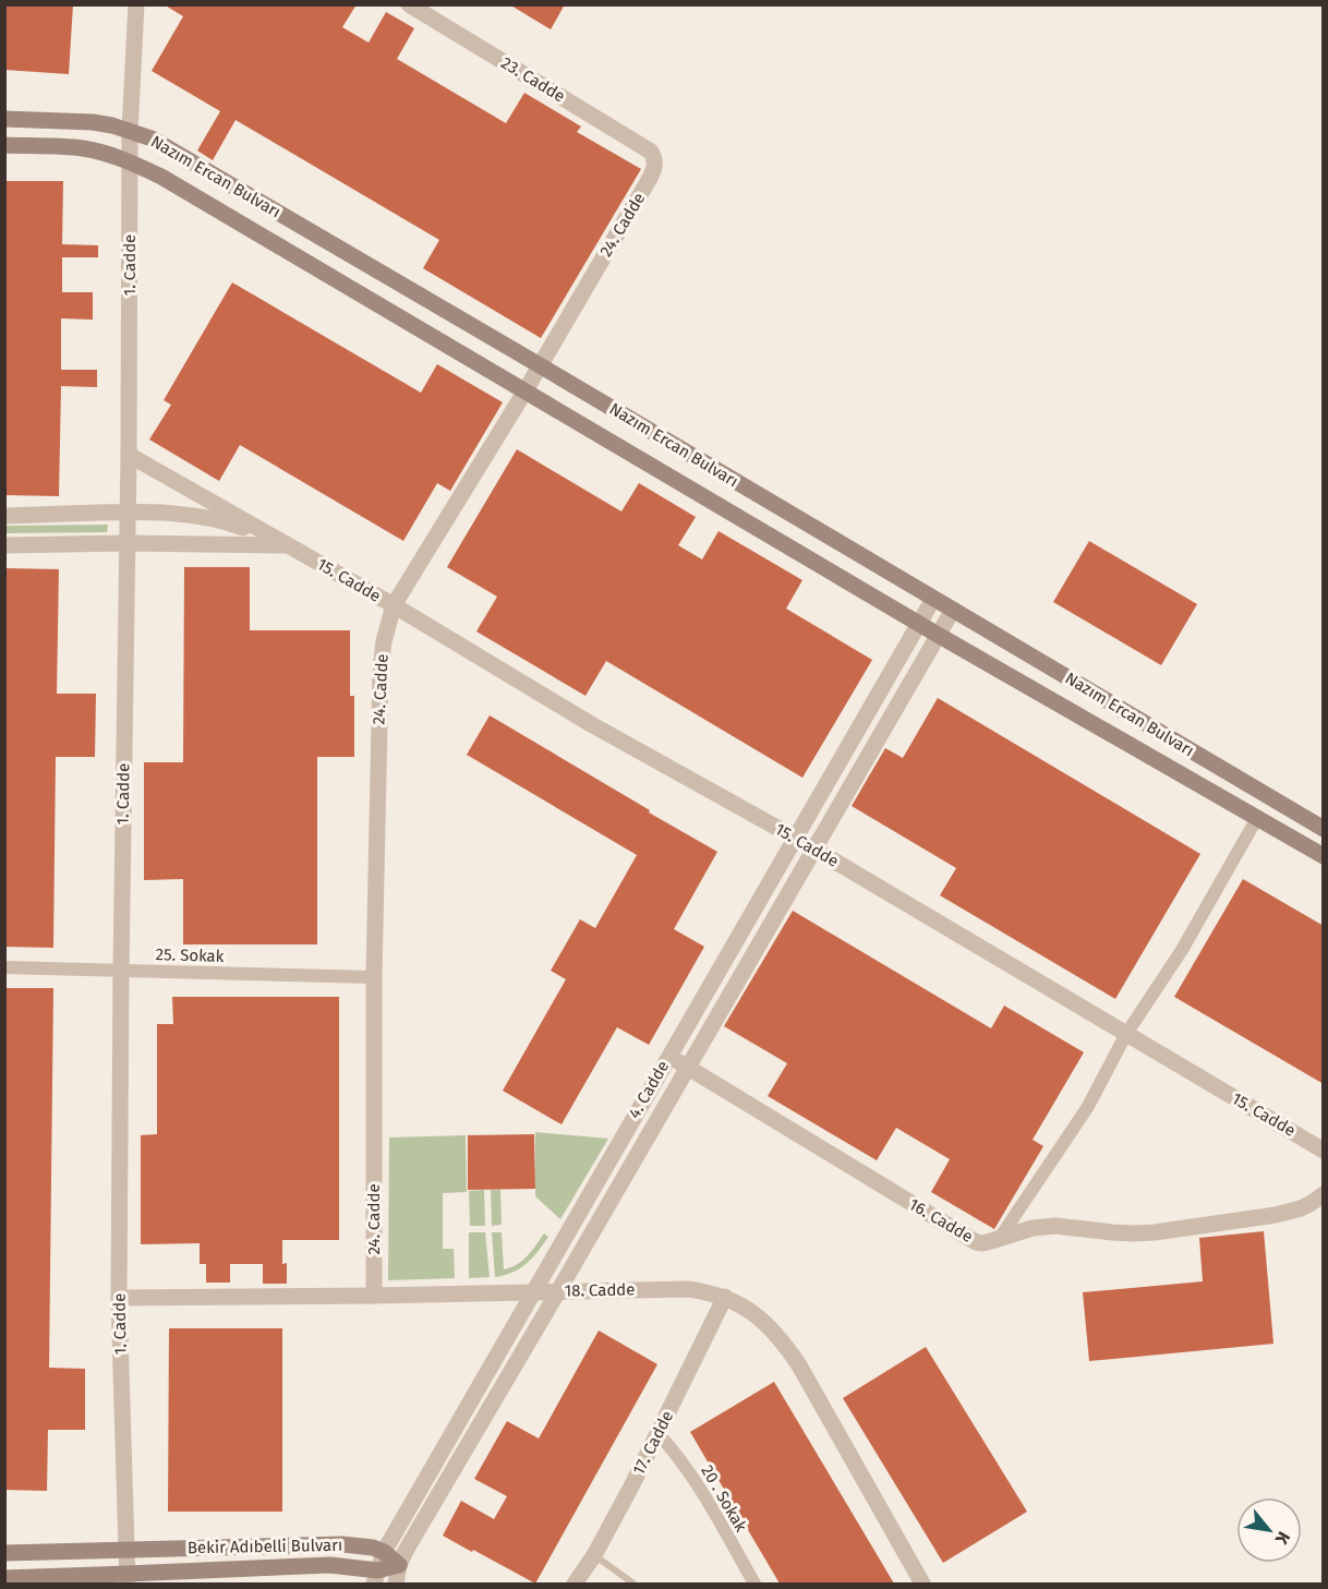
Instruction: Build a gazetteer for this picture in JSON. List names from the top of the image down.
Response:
{
  "streets": {
    "main road": ["Nazım Ercan Bulvarı", "Bekir Adıbelli Bulvarı"],
    "street": [
      "23. Cadde",
      "24. Cadde",
      "1. Cadde",
      "15. Cadde",
      "25. Sokak",
      "4. Cadde",
      "16. Cadde",
      "18. Cadde",
      "17. Cadde",
      "20 . Sokak"
    ]
  },
  "crossings": [
    ["23. Cadde", "24. Cadde"],
    ["Nazım Ercan Bulvarı", "24. Cadde"],
    ["Nazım Ercan Bulvarı", "1. Cadde"],
    ["Nazım Ercan Bulvarı", "4. Cadde"],
    ["24. Cadde", "15. Cadde"],
    ["24. Cadde", "25. Sokak"],
    ["24. Cadde", "18. Cadde"],
    ["1. Cadde", "15. Cadde"],
    ["1. Cadde", "25. Sokak"],
    ["1. Cadde", "18. Cadde"],
    ["1. Cadde", "Bekir Adıbelli Bulvarı"],
    ["15. Cadde", "4. Cadde"],
    ["4. Cadde", "16. Cadde"],
    ["4. Cadde", "18. Cadde"],
    ["4. Cadde", "Bekir Adıbelli Bulvarı"],
    ["18. Cadde", "17. Cadde"],
    ["17. Cadde", "20 . Sokak"]
  ],
  "north": "bottom right"
}
